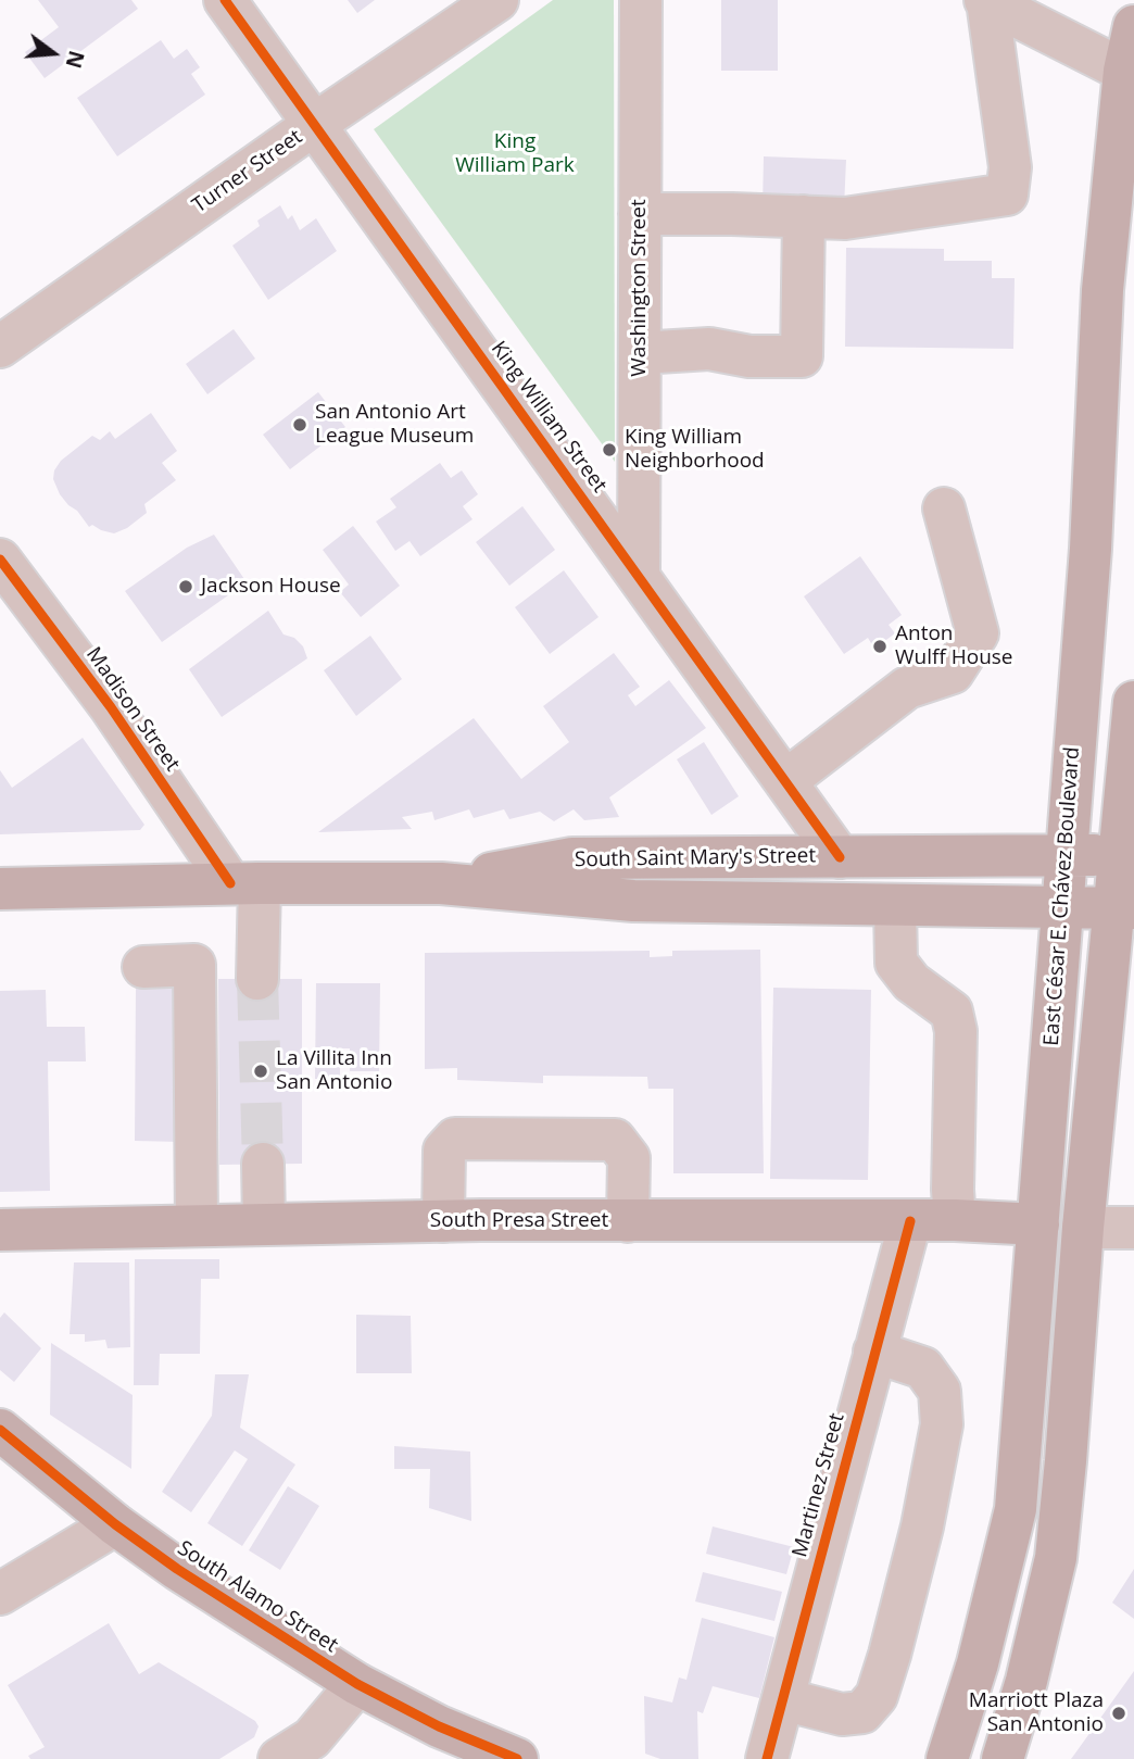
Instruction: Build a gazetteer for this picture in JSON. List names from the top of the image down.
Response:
{
  "streets": {
    "main road": [
      "South Saint Mary's Street",
      "East César E. Chávez Boulevard",
      "South Presa Street",
      "South Alamo Street"
    ],
    "street": [
      "Turner Street",
      "Washington Street",
      "King William Street",
      "Madison Street",
      "Martinez Street"
    ]
  },
  "crossings": [
    ["Turner Street", "King William Street"],
    ["Washington Street", "King William Street"],
    ["King William Street", "South Saint Mary's Street"],
    ["Madison Street", "South Saint Mary's Street"],
    ["South Saint Mary's Street", "East César E. Chávez Boulevard"],
    ["East César E. Chávez Boulevard", "South Presa Street"],
    ["South Presa Street", "Martinez Street"]
  ],
  "parks": ["King William Park"],
  "places": [
    "San Antonio Art League Museum",
    "King William Neighborhood",
    "Jackson House",
    "Anton Wulff House",
    "La Villita Inn San Antonio",
    "Marriott Plaza San Antonio"
  ],
  "north": "right"
}
